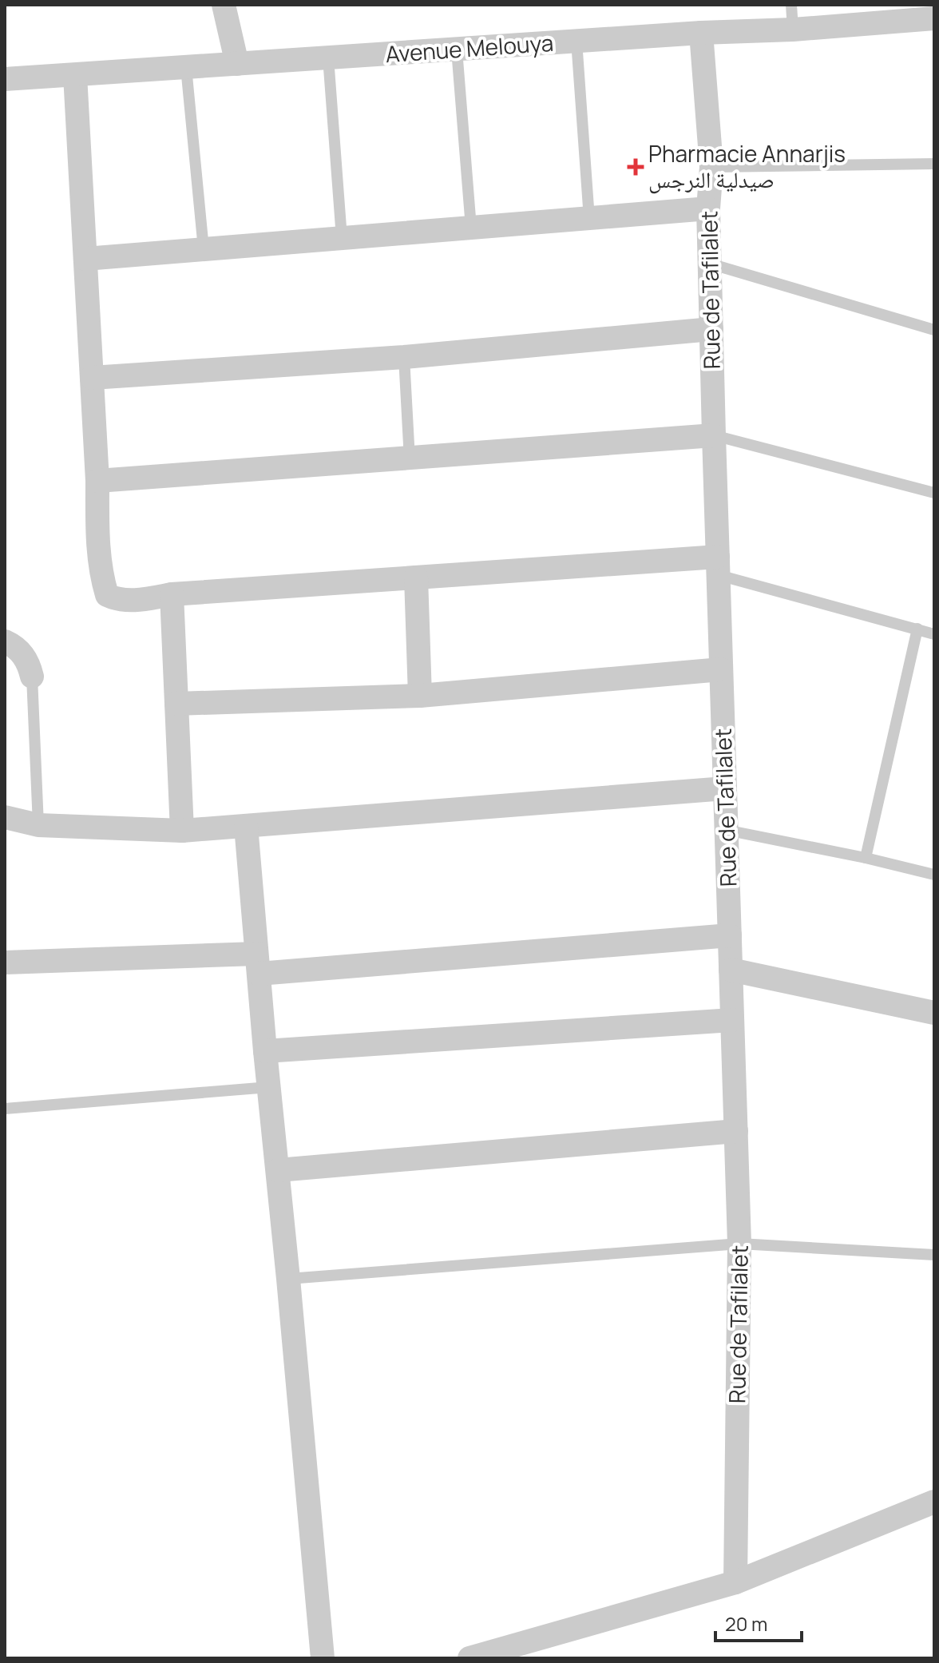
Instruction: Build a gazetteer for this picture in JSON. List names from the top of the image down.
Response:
{
  "streets": {
    "street": ["Avenue Melouya", "Rue de Tafilalet"]
  },
  "crossings": [
    ["Avenue Melouya", "Rue de Tafilalet"]
  ],
  "places": {
    "health": ["Pharmacie Annarjis صيدلية النرجس"]
  },
  "scale_bar": "20 m"
}
